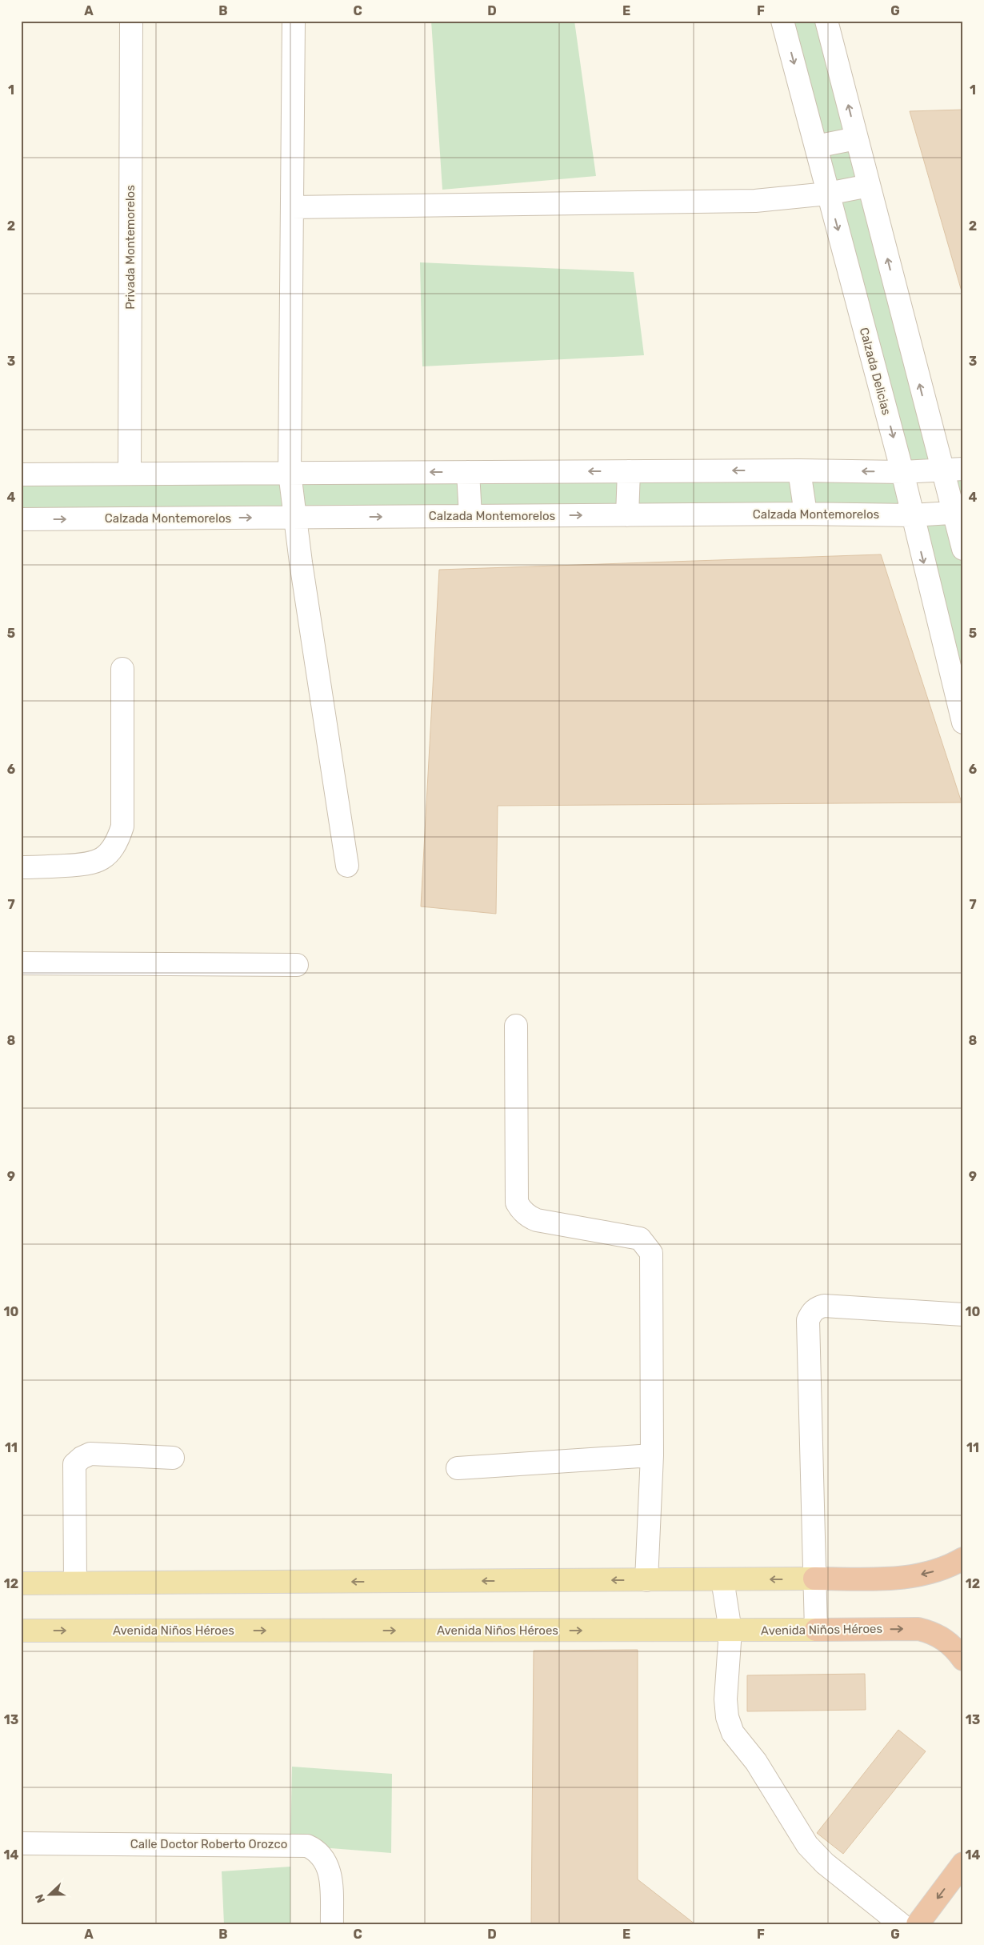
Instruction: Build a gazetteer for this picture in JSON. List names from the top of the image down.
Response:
{
  "streets": {
    "highway": ["Avenida Niños Héroes"],
    "street": [
      "Privada Montemorelos",
      "Calzada Delicias",
      "Calzada Montemorelos",
      "Calle Doctor Roberto Orozco"
    ]
  },
  "crossings": [
    ["Calzada Delicias", "Calzada Montemorelos"]
  ],
  "north": "left",
  "grid": {
    "columns": [
      "A",
      "B",
      "C",
      "D",
      "E",
      "F",
      "G"
    ],
    "rows": [
      "1",
      "2",
      "3",
      "4",
      "5",
      "6",
      "7",
      "8",
      "9",
      "10",
      "11",
      "12",
      "13",
      "14"
    ]
  }
}
